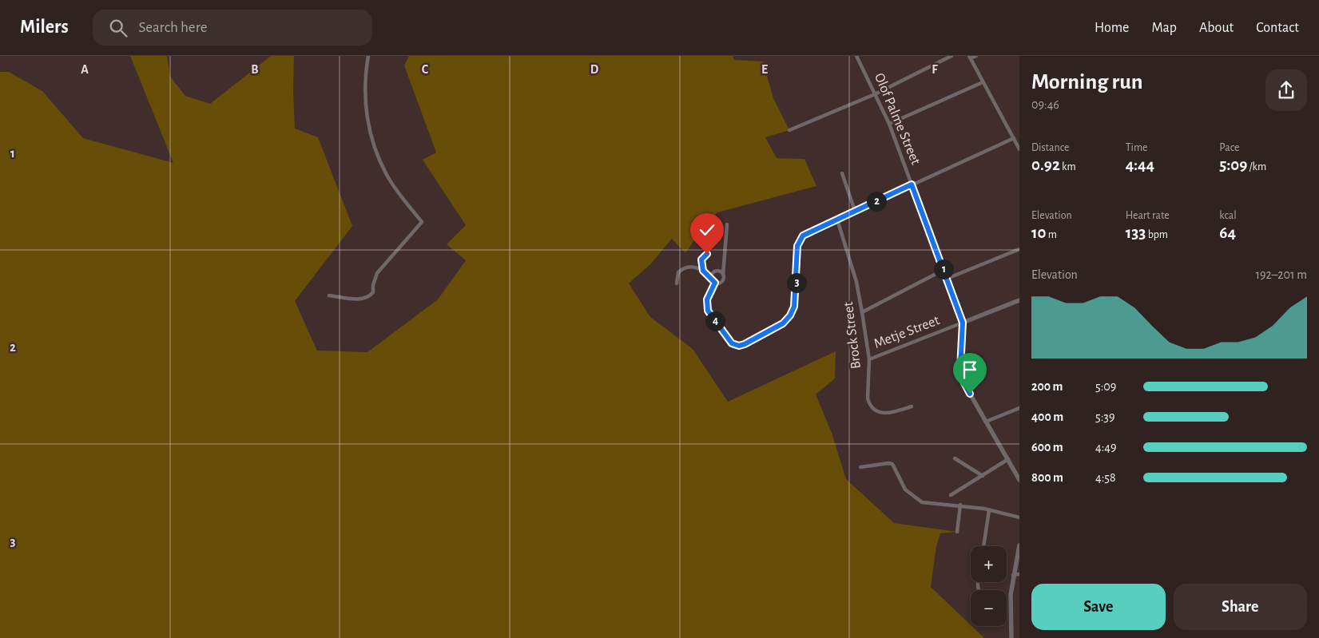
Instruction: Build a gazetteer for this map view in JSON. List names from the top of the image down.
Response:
{
  "streets": {
    "street": ["Olof Palme Street", "Metje Street", "Brock Street"]
  },
  "crossings": [
    ["Olof Palme Street", "Metje Street"],
    ["Metje Street", "Brock Street"]
  ],
  "page": {
    "header": "Milers",
    "search": "Search here",
    "nav": [
      "Home",
      "Map",
      "About",
      "Contact"
    ],
    "heading": ["Morning run", "09:46"],
    "stats": [
      ["Distance", "0.92 km"],
      ["Time", "4:44"],
      ["Pace", "5:09 /km"],
      ["Elevation", "10 m"],
      ["Heart rate", "133 bpm"],
      ["kcal", "64"]
    ],
    "pins": [
      "2",
      "1",
      "3",
      "4"
    ],
    "chart": ["Elevation", "192–201 m"],
    "list": [
      {
        "name": "200 m",
        "note": "5:09"
      },
      {
        "name": "400 m",
        "note": "5:39"
      },
      {
        "name": "600 m",
        "note": "4:49"
      },
      {
        "name": "800 m",
        "note": "4:58"
      }
    ],
    "map_buttons": ["+", "−"],
    "buttons": ["Save", "Share"]
  },
  "grid": {
    "columns": [
      "A",
      "B",
      "C",
      "D",
      "E",
      "F"
    ],
    "rows": ["1", "2", "3"]
  }
}
